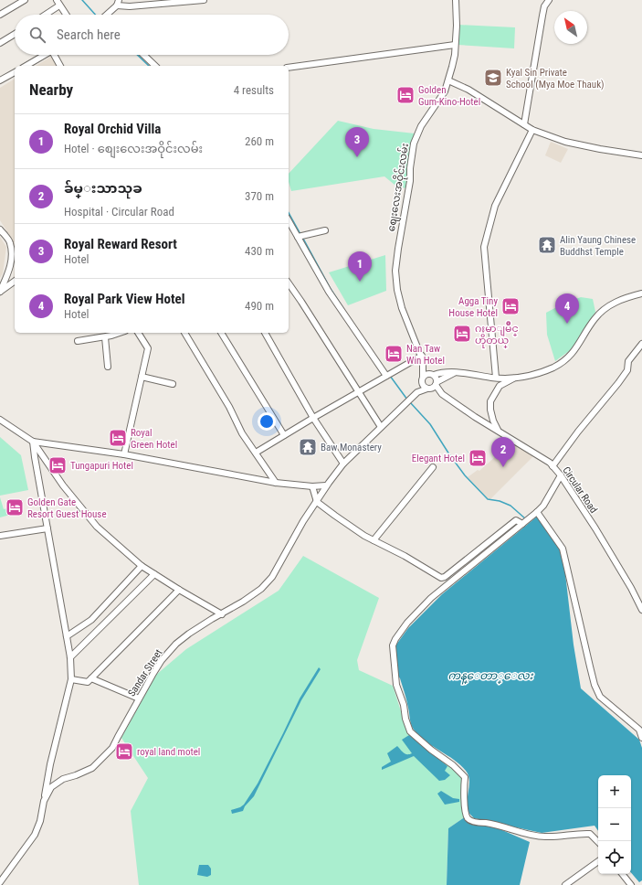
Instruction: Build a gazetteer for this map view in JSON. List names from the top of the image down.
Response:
{
  "streets": {
    "street": ["စျေးလေးအဝိုင်းလမ်း", "Circular Road", "Sandar Street"]
  },
  "water": ["ကန္ေတာ္ေလး"],
  "places": {
    "school or university": ["Kyal Sin Private School (Mya Moe Thauk)"],
    "hotel": [
      "Golden Gum-Kino-Hotel",
      "Agga Tiny House Hotel",
      "ဂႏမာျမိဳင္ ဟိုတယ္",
      "Nan Taw Win Hotel",
      "Royal Green Hotel",
      "Elegant Hotel",
      "Tungapuri Hotel",
      "Golden Gate Resort Guest House",
      "royal land motel"
    ],
    "temple": ["Alin Yaung Chinese Buddhst Temple", "Baw Monastery"]
  },
  "north": "top left",
  "page": {
    "search": "Search here",
    "heading": ["Nearby", "4 results"],
    "list": [
      {
        "mark": "1",
        "name": "Royal Orchid Villa",
        "note": "Hotel · စျေးလေးအဝိုင်းလမ်း",
        "value": "260 m"
      },
      {
        "mark": "2",
        "name": "ခ်မ္းသာသုခ",
        "note": "Hospital · Circular Road",
        "value": "370 m"
      },
      {
        "mark": "3",
        "name": "Royal Reward Resort",
        "note": "Hotel",
        "value": "430 m"
      },
      {
        "mark": "4",
        "name": "Royal Park View Hotel",
        "note": "Hotel",
        "value": "490 m"
      }
    ],
    "pins": [
      "3",
      "1",
      "4",
      "2"
    ],
    "map_buttons": ["+", "−"]
  }
}
